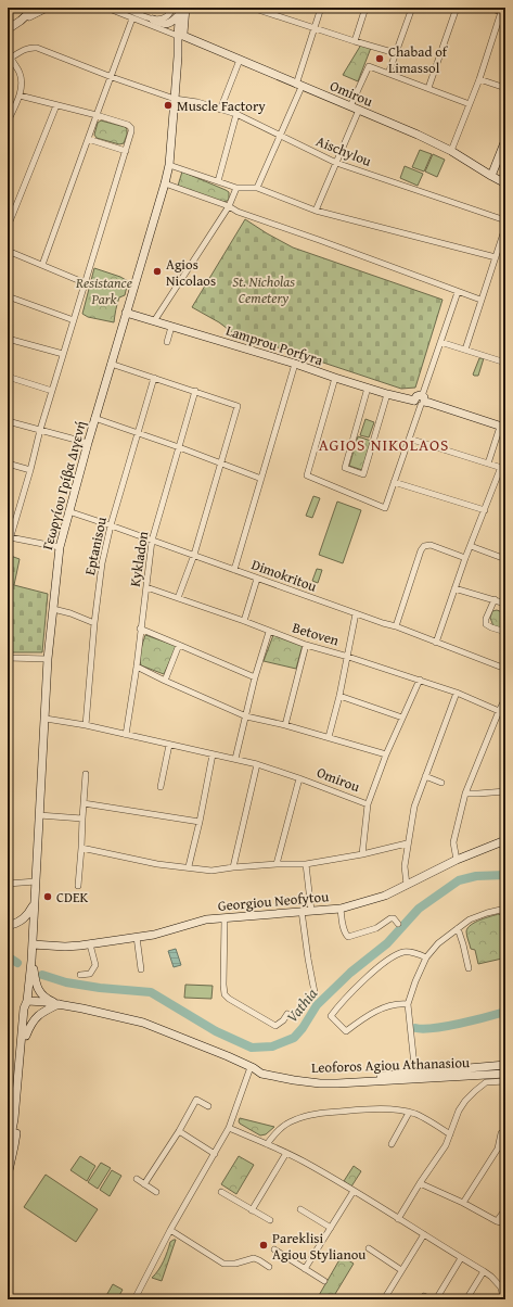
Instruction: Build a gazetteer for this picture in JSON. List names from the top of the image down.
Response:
{
  "streets": {
    "main road": [
      "Omirou",
      "Lamprou Porfyra",
      "Γεωργίου Γρίβα Διγενή",
      "Georgiou Neofytou",
      "Leoforos Agiou Athanasiou"
    ],
    "street": [
      "Aischylou",
      "Eptanisou",
      "Kykladon",
      "Dimokritou",
      "Betoven"
    ]
  },
  "crossings": [
    ["Omirou", "Γεωργίου Γρίβα Διγενή"],
    ["Omirou", "Eptanisou"],
    ["Omirou", "Kykladon"],
    ["Aischylou", "Γεωργίου Γρίβα Διγενή"],
    ["Lamprou Porfyra", "Γεωργίου Γρίβα Διγενή"],
    ["Γεωργίου Γρίβα Διγενή", "Dimokritou"],
    ["Γεωργίου Γρίβα Διγενή", "Georgiou Neofytou"],
    ["Eptanisou", "Dimokritou"],
    ["Kykladon", "Dimokritou"],
    ["Kykladon", "Betoven"]
  ],
  "districts": ["AGIOS NIKOLAOS"],
  "water": ["Vathia"],
  "parks": ["St. Nicholas Cemetery", "Resistance Park"],
  "places": [
    "Chabad of Limassol",
    "Muscle Factory",
    "Agios Nicolaos",
    "CDEK",
    "Pareklisi Agiou Stylianou"
  ]
}
